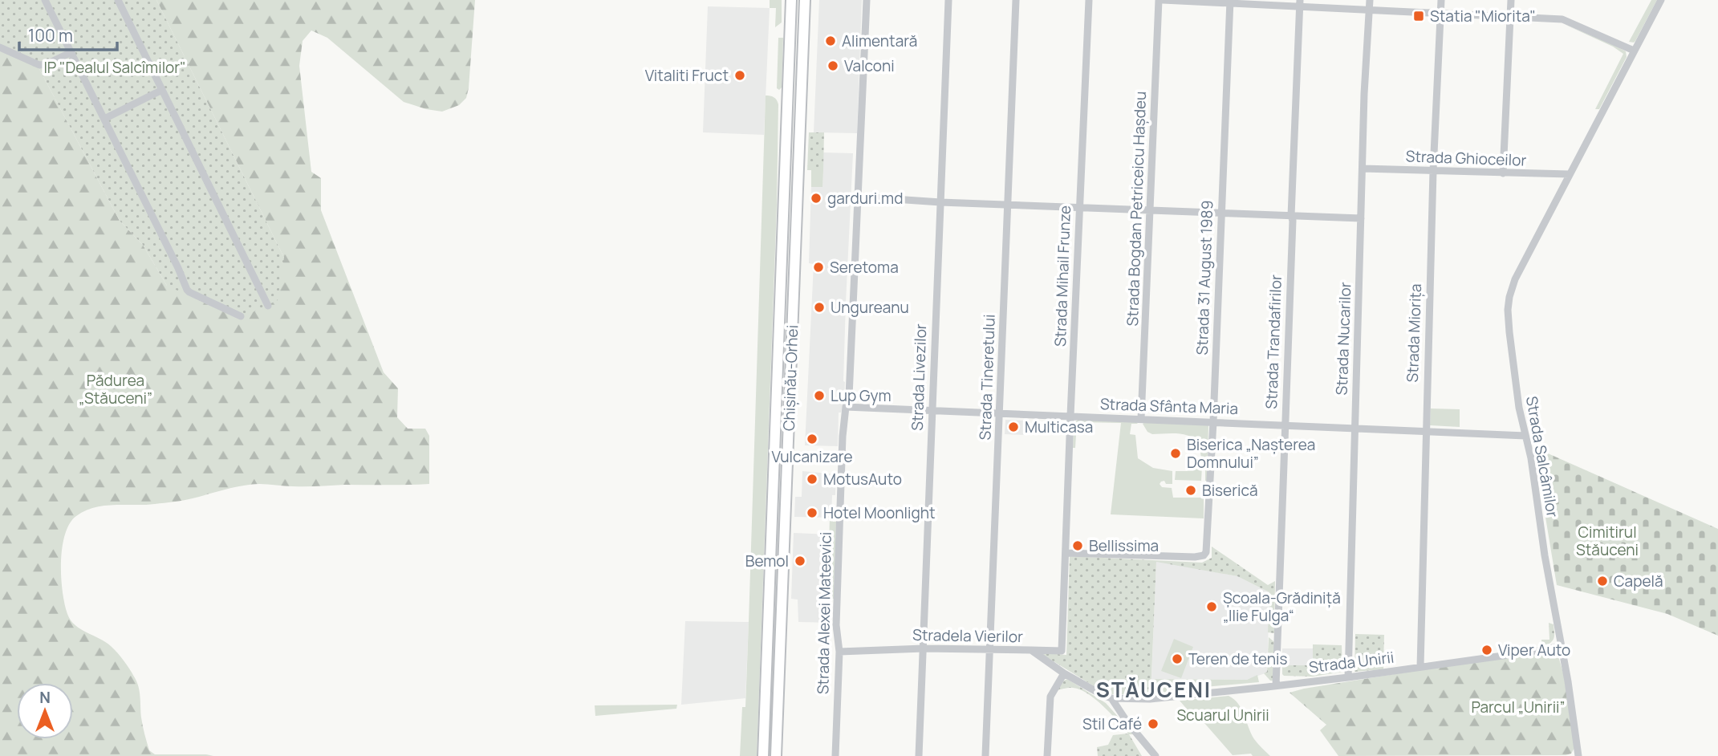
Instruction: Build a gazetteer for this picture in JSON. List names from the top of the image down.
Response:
{
  "streets": {
    "highway": ["Chișinău-Orhei"],
    "street": [
      "Strada Ghioceilor",
      "Strada Bogdan Petriceicu Hașdeu",
      "Strada Mihail Frunze",
      "Strada 31 August 1989",
      "Strada Miorița",
      "Strada Nucarilor",
      "Strada Trandafirilor",
      "Strada Livezilor",
      "Strada Tineretului",
      "Strada Sfânta Maria",
      "Strada Salcâmilor",
      "Strada Alexei Mateevici",
      "Stradela Vierilor",
      "Strada Unirii"
    ]
  },
  "crossings": [
    ["Strada Ghioceilor", "Strada Miorița"],
    ["Strada Ghioceilor", "Strada Nucarilor"],
    ["Strada Ghioceilor", "Strada Salcâmilor"],
    ["Strada Bogdan Petriceicu Hașdeu", "Strada Sfânta Maria"],
    ["Strada Mihail Frunze", "Strada 31 August 1989"],
    ["Strada Mihail Frunze", "Strada Sfânta Maria"],
    ["Strada Mihail Frunze", "Stradela Vierilor"],
    ["Strada 31 August 1989", "Strada Sfânta Maria"],
    ["Strada Miorița", "Strada Sfânta Maria"],
    ["Strada Miorița", "Strada Unirii"],
    ["Strada Nucarilor", "Strada Sfânta Maria"],
    ["Strada Nucarilor", "Strada Unirii"],
    ["Strada Trandafirilor", "Strada Sfânta Maria"],
    ["Strada Trandafirilor", "Strada Unirii"],
    ["Strada Livezilor", "Strada Sfânta Maria"],
    ["Strada Livezilor", "Stradela Vierilor"],
    ["Strada Tineretului", "Strada Sfânta Maria"],
    ["Strada Tineretului", "Stradela Vierilor"],
    ["Strada Sfânta Maria", "Strada Salcâmilor"],
    ["Strada Sfânta Maria", "Strada Alexei Mateevici"],
    ["Strada Salcâmilor", "Strada Unirii"],
    ["Strada Alexei Mateevici", "Stradela Vierilor"],
    ["Stradela Vierilor", "Strada Unirii"]
  ],
  "districts": ["STĂUCENI"],
  "parks": [
    "IP \"Dealul Salcîmilor\"",
    "Pădurea „Stăuceni”",
    "Cimitirul Stăuceni",
    "Parcul „Unirii”",
    "Scuarul Unirii"
  ],
  "places": {
    "transit": ["Statia \"Miorita\""],
    "other": [
      "Alimentară",
      "Valconi",
      "Vitaliti Fruct",
      "garduri.md",
      "Seretoma",
      "Ungureanu",
      "Lup Gym",
      "Multicasa",
      "Vulcanizare",
      "Biserica „Nașterea Domnului”",
      "MotusAuto",
      "Biserică",
      "Hotel Moonlight",
      "Bellissima",
      "Bemol",
      "Capelă",
      "Școala-Grădiniță „Ilie Fulga“",
      "Viper Auto",
      "Teren de tenis",
      "Stil Café"
    ]
  },
  "scale_bar": "100 m",
  "north": "top"
}
